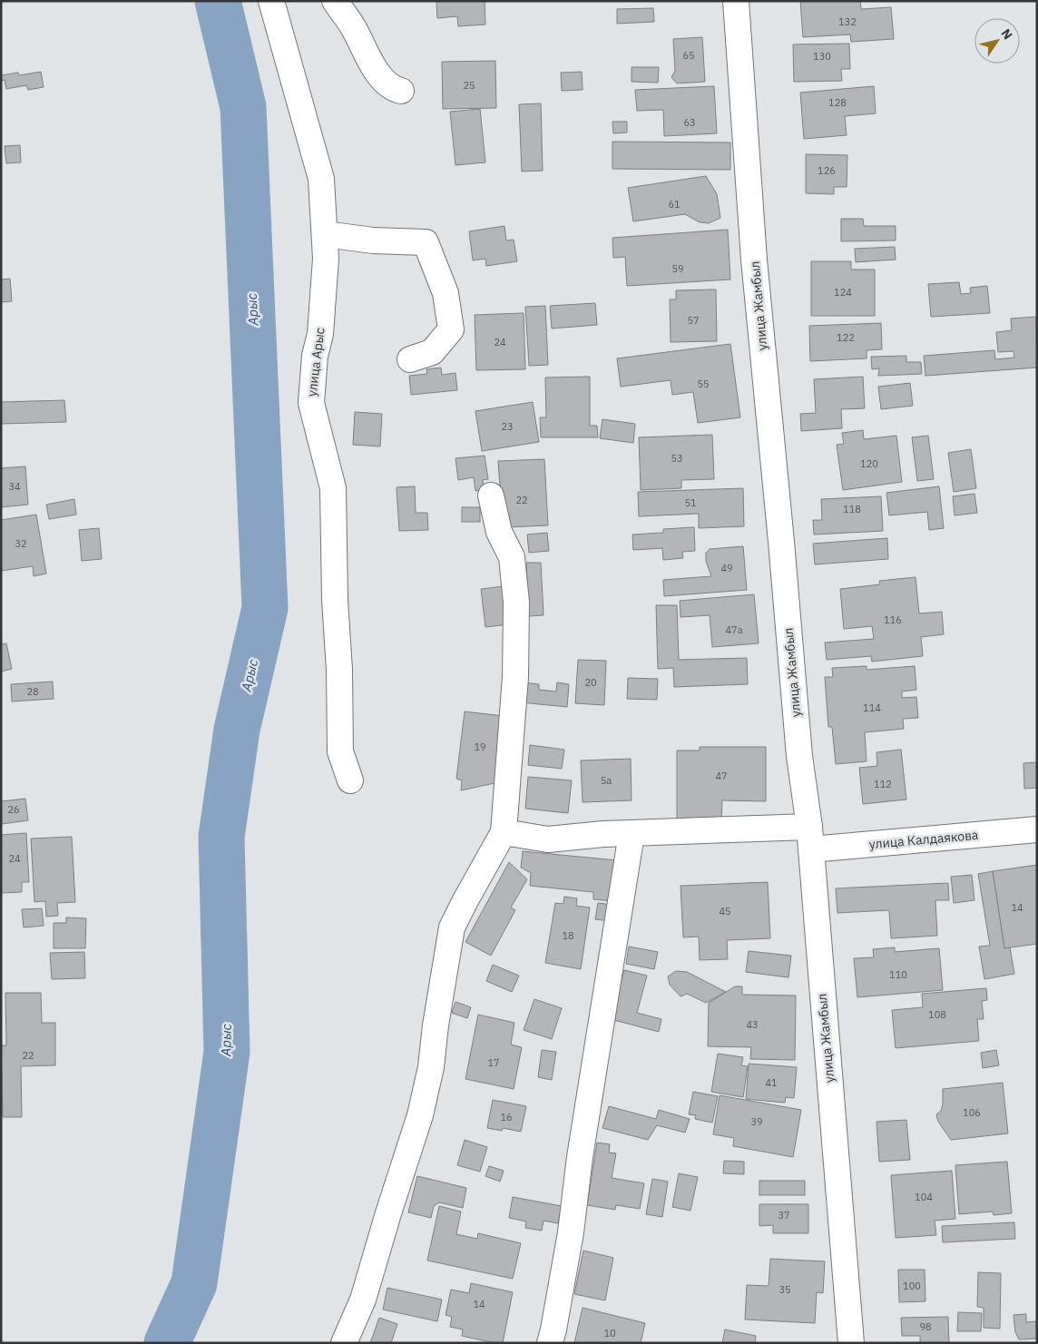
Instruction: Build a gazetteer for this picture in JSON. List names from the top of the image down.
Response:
{
  "streets": {
    "street": ["улица Жамбыл", "улица Арыс", "улица Калдаякова"]
  },
  "crossings": [
    ["улица Жамбыл", "улица Калдаякова"]
  ],
  "water": ["Арыс"],
  "house_numbers": [
    "132",
    "65",
    "130",
    "25",
    "128",
    "63",
    "126",
    "61",
    "59",
    "124",
    "57",
    "122",
    "24",
    "55",
    "23",
    "53",
    "120",
    "34",
    "22",
    "51",
    "118",
    "32",
    "49",
    "116",
    "47а",
    "20",
    "28",
    "114",
    "19",
    "47",
    "5а",
    "112",
    "26",
    "24",
    "14",
    "45",
    "18",
    "110",
    "108",
    "43",
    "22",
    "17",
    "41",
    "106",
    "16",
    "39",
    "104",
    "37",
    "100",
    "35",
    "14",
    "98",
    "10"
  ],
  "north": "top right"
}
